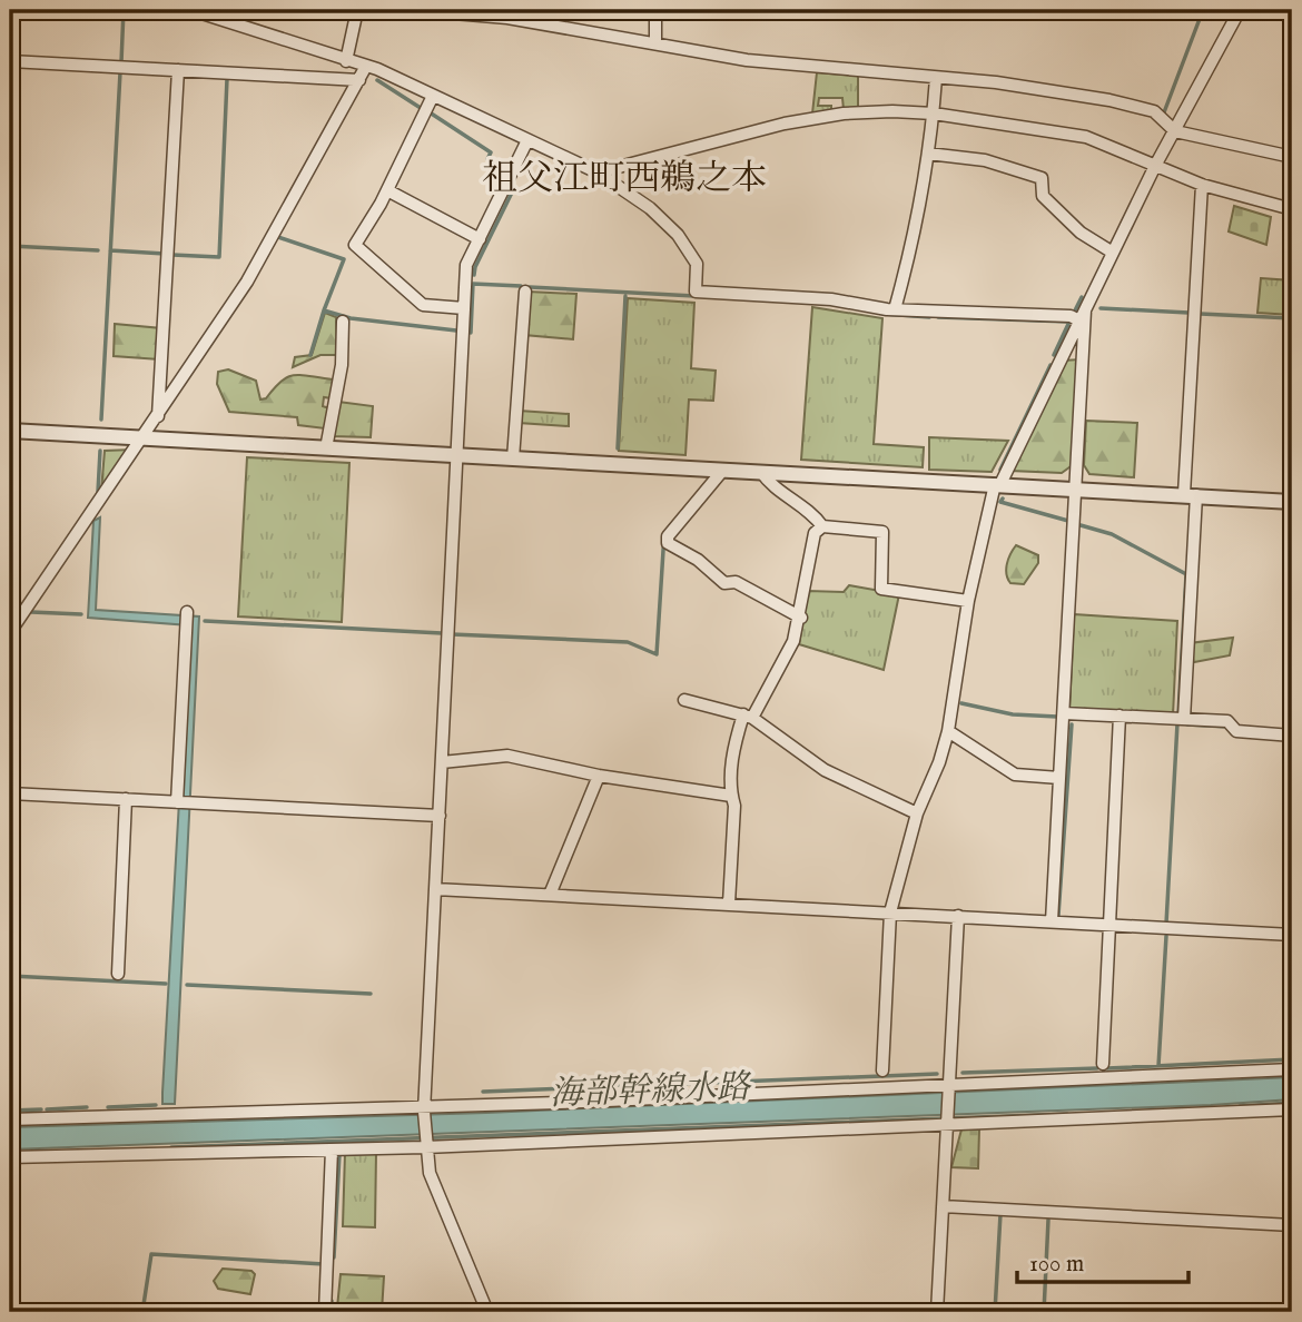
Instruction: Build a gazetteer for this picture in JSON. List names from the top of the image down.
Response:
{
  "districts": ["祖父江町西鵜之本"],
  "water": ["海部幹線水路"],
  "scale_bar": "100 m"
}
